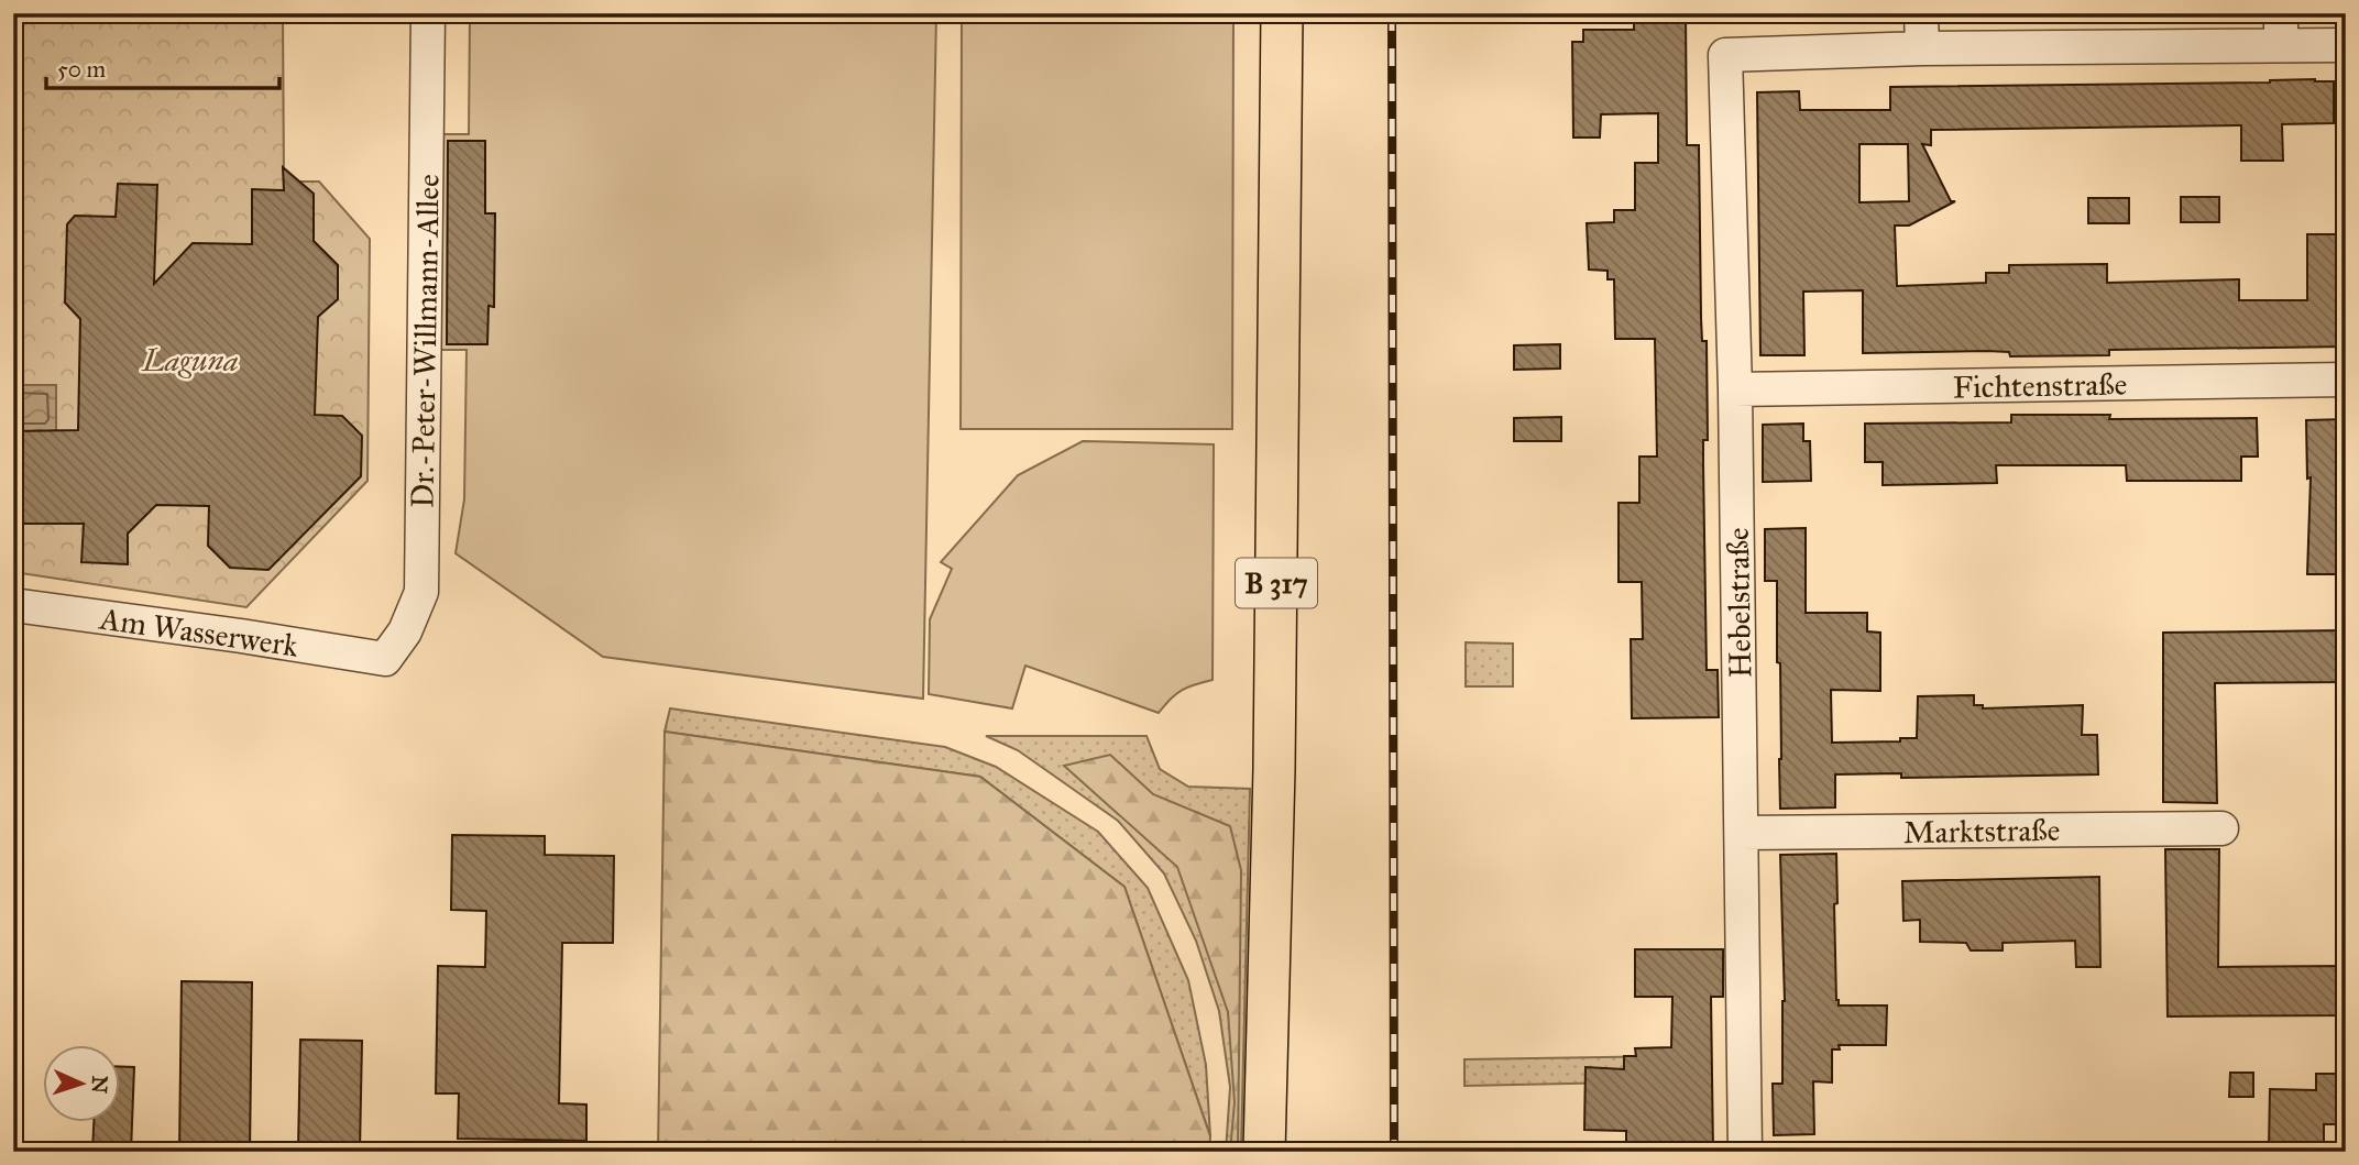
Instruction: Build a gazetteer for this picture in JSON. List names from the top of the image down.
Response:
{
  "streets": {
    "main road": ["B 317"],
    "street": [
      "Dr.-Peter-Willmann-Allee",
      "Fichtenstraße",
      "Hebelstraße",
      "Am Wasserwerk",
      "Marktstraße"
    ]
  },
  "crossings": [
    ["Dr.-Peter-Willmann-Allee", "Am Wasserwerk"],
    ["Fichtenstraße", "Hebelstraße"],
    ["Hebelstraße", "Marktstraße"]
  ],
  "parks": ["Laguna"],
  "scale_bar": "50 m",
  "north": "right"
}
